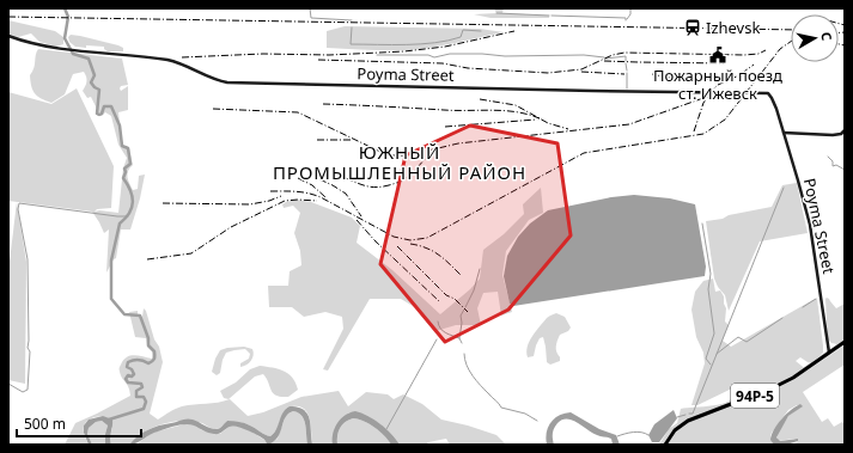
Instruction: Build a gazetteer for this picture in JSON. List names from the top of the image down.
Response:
{
  "streets": {
    "main road": ["Poyma Street", "94Р-5"]
  },
  "crossings": [
    ["Poyma Street", "94Р-5"]
  ],
  "districts": ["ЮЖНЫЙ ПРОМЫШЛЕННЫЙ РАЙОН"],
  "places": {
    "station": ["Izhevsk"],
    "public building": ["Пожарный поезд ст. Ижевск"]
  },
  "scale_bar": "500 m",
  "north": "right"
}
